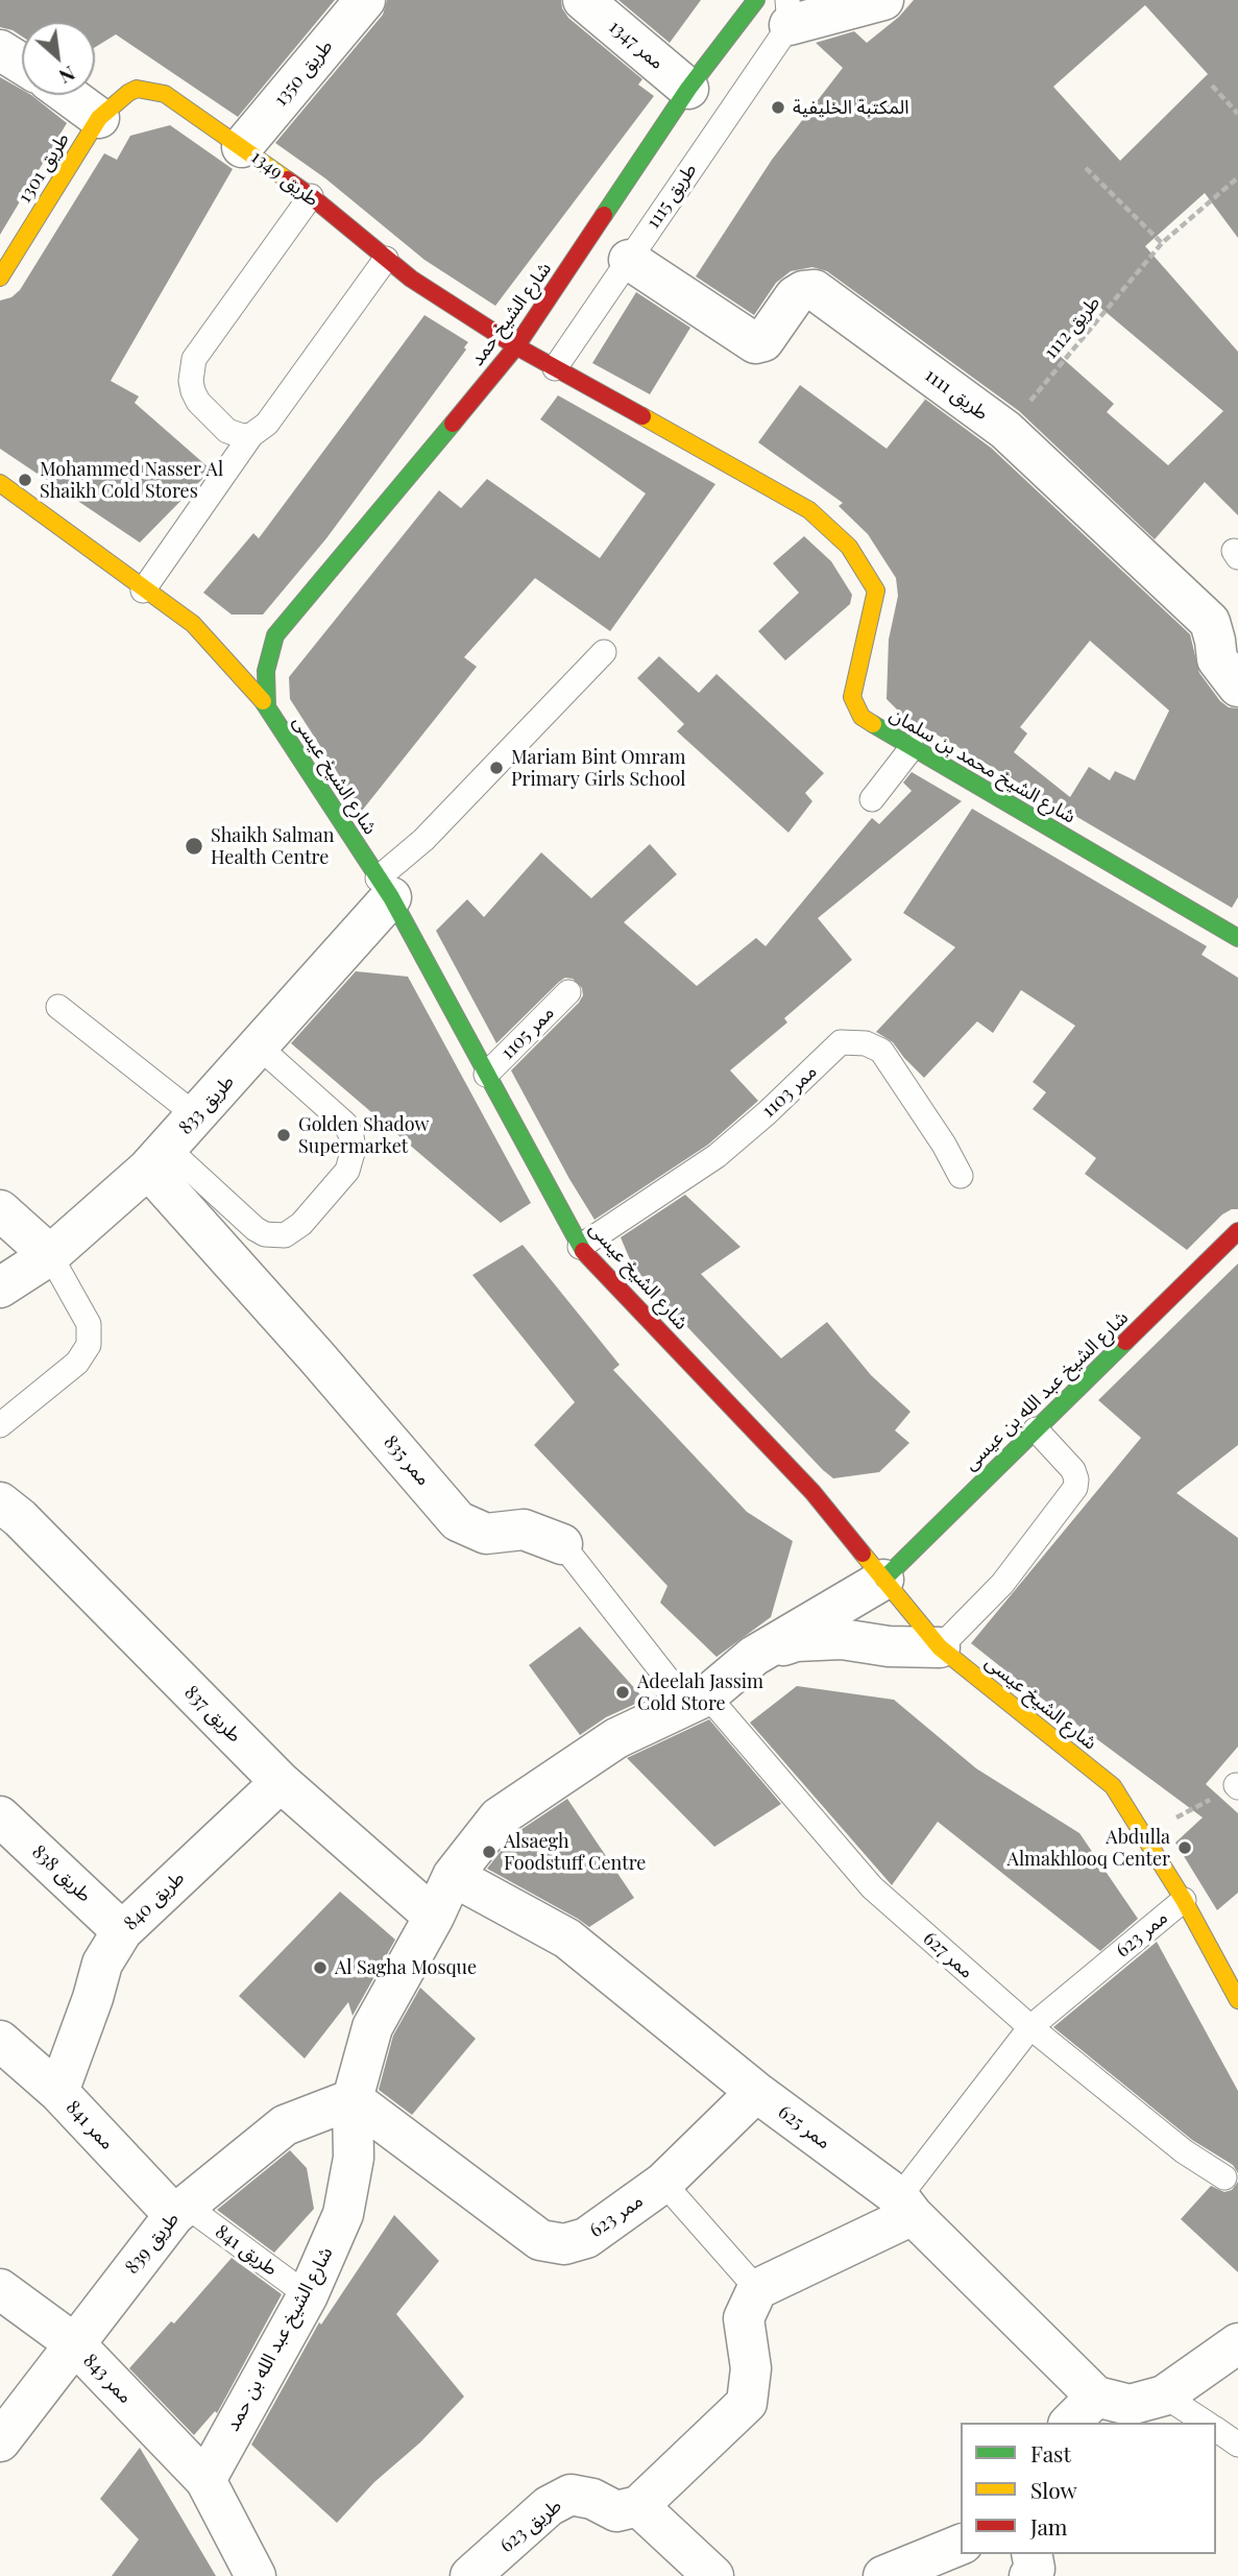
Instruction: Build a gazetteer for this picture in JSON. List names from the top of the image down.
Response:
{
  "streets": {
    "street": [
      "ممر 1347",
      "طريق 1350",
      "طريق 1301",
      "طريق 1349",
      "طريق 1115",
      "شارع الشيخ حمد",
      "طريق 1111",
      "شارع الشيخ محمد بن سلمان",
      "شارع الشيخ عيسى",
      "طريق 833",
      "شارع الشيخ عبد الله بن عيسى",
      "ممر 835",
      "طريق 837",
      "طريق 838",
      "طريق 840",
      "ممر 623",
      "ممر 841",
      "ممر 625",
      "طريق 839",
      "شارع الشيخ عبد الله بن حمد",
      "ممر 843",
      "طريق 623"
    ],
    "lane": [
      "ممر 1105",
      "ممر 1103",
      "ممر 627",
      "طريق 841"
    ],
    "path": ["طريق 1112"]
  },
  "crossings": [
    ["ممر 1347", "شارع الشيخ حمد"],
    ["طريق 1350", "طريق 1349"],
    ["طريق 1301", "طريق 1349"],
    ["طريق 1349", "شارع الشيخ حمد"],
    ["طريق 1349", "شارع الشيخ محمد بن سلمان"],
    ["طريق 1115", "طريق 1111"],
    ["طريق 1115", "شارع الشيخ محمد بن سلمان"],
    ["شارع الشيخ حمد", "شارع الشيخ محمد بن سلمان"],
    ["شارع الشيخ حمد", "شارع الشيخ عيسى"],
    ["طريق 1112", "طريق 1111"],
    ["شارع الشيخ عيسى", "ممر 1105"],
    ["شارع الشيخ عيسى", "ممر 1103"],
    ["شارع الشيخ عيسى", "طريق 833"],
    ["شارع الشيخ عيسى", "شارع الشيخ عبد الله بن عيسى"],
    ["شارع الشيخ عيسى", "ممر 623"],
    ["شارع الشيخ عيسى", "شارع الشيخ عبد الله بن حمد"],
    ["طريق 833", "ممر 835"],
    ["شارع الشيخ عبد الله بن عيسى", "شارع الشيخ عبد الله بن حمد"],
    ["ممر 835", "ممر 627"],
    ["ممر 835", "شارع الشيخ عبد الله بن حمد"],
    ["طريق 837", "طريق 840"],
    ["طريق 837", "شارع الشيخ عبد الله بن حمد"],
    ["طريق 838", "طريق 840"],
    ["طريق 840", "ممر 841"],
    ["ممر 623", "ممر 627"],
    ["ممر 623", "ممر 625"],
    ["ممر 623", "طريق 839"],
    ["ممر 623", "شارع الشيخ عبد الله بن حمد"],
    ["ممر 627", "شارع الشيخ عبد الله بن حمد"],
    ["ممر 841", "طريق 839"],
    ["ممر 841", "طريق 841"],
    ["ممر 625", "شارع الشيخ عبد الله بن حمد"],
    ["طريق 839", "طريق 841"],
    ["طريق 839", "شارع الشيخ عبد الله بن حمد"],
    ["طريق 839", "ممر 843"],
    ["طريق 841", "شارع الشيخ عبد الله بن حمد"],
    ["شارع الشيخ عبد الله بن حمد", "ممر 843"]
  ],
  "places": [
    "المكتبة الخليفية",
    "Mohammed Nasser Al Shaikh Cold Stores",
    "Mariam Bint Omram Primary Girls School",
    "Shaikh Salman Health Centre",
    "Golden Shadow Supermarket",
    "Adeelah Jassim Cold Store",
    "Abdulla Almakhlooq Center",
    "Alsaegh Foodstuff Centre",
    "Al Sagha Mosque"
  ],
  "legend": ["Fast", "Slow", "Jam"],
  "north": "bottom right"
}
